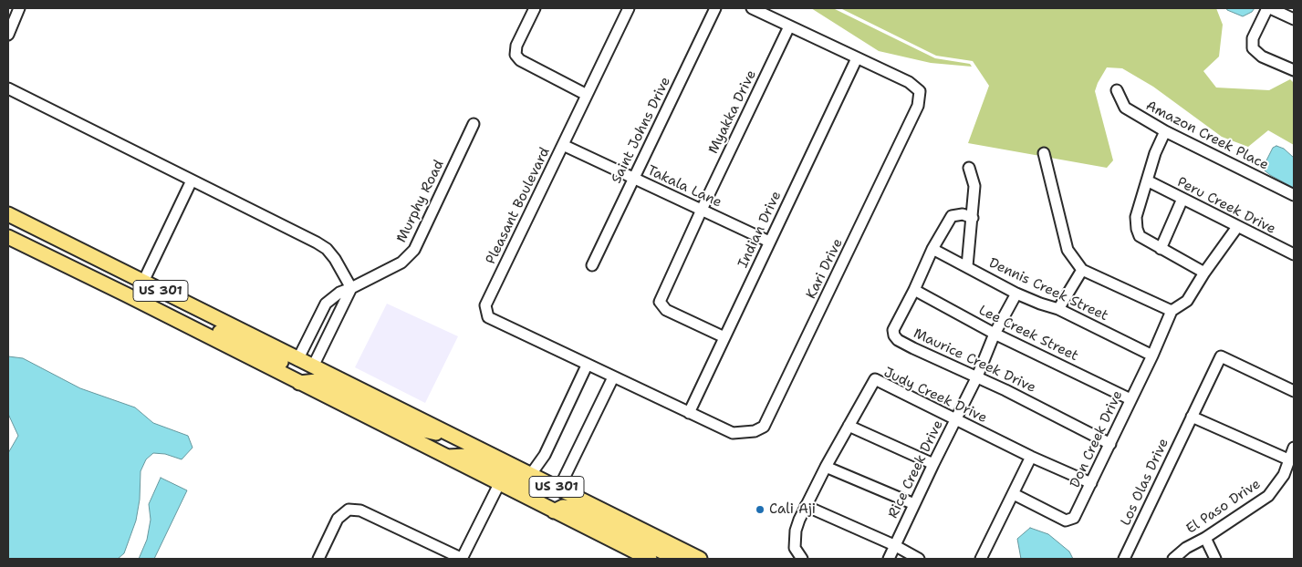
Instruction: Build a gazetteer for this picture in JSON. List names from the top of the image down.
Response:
{
  "streets": {
    "main road": ["US 301"],
    "street": [
      "Myakka Drive",
      "Saint Johns Drive",
      "Amazon Creek Place",
      "Takala Lane",
      "Murphy Road",
      "Pleasant Boulevard",
      "Peru Creek Drive",
      "Indian Drive",
      "Kari Drive",
      "Dennis Creek Street",
      "Lee Creek Street",
      "Maurice Creek Drive",
      "Judy Creek Drive",
      "Don Creek Drive",
      "Rice Creek Drive",
      "Los Olas Drive",
      "El Paso Drive"
    ]
  },
  "crossings": [
    ["Myakka Drive", "Takala Lane"],
    ["Myakka Drive", "Indian Drive"],
    ["Saint Johns Drive", "Takala Lane"],
    ["Takala Lane", "Pleasant Boulevard"],
    ["Takala Lane", "Indian Drive"],
    ["Murphy Road", "US 301"],
    ["Pleasant Boulevard", "Indian Drive"],
    ["Pleasant Boulevard", "Kari Drive"],
    ["Indian Drive", "Kari Drive"],
    ["Dennis Creek Street", "Maurice Creek Drive"],
    ["Dennis Creek Street", "Don Creek Drive"],
    ["Dennis Creek Street", "Rice Creek Drive"],
    ["Lee Creek Street", "Maurice Creek Drive"],
    ["Lee Creek Street", "Don Creek Drive"],
    ["Lee Creek Street", "Rice Creek Drive"],
    ["Maurice Creek Drive", "Don Creek Drive"],
    ["Maurice Creek Drive", "Rice Creek Drive"],
    ["Judy Creek Drive", "Don Creek Drive"],
    ["Judy Creek Drive", "Rice Creek Drive"]
  ],
  "places": ["Cali Aji"]
}
